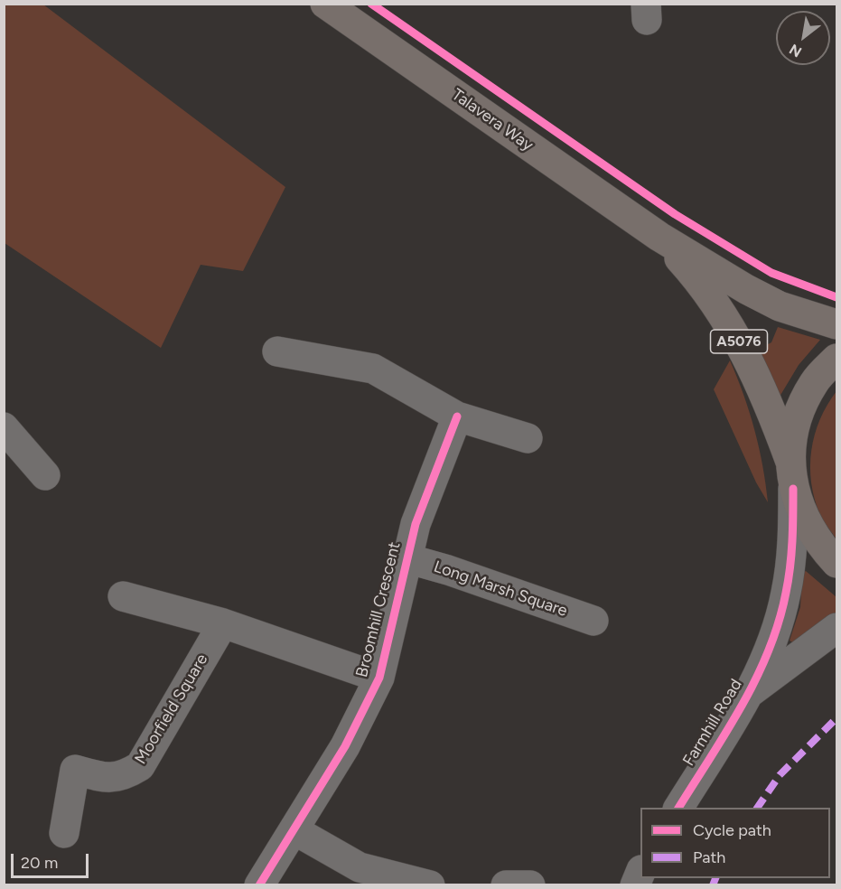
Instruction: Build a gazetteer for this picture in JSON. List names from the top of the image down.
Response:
{
  "streets": {
    "main road": ["Talavera Way", "A5076"],
    "street": [
      "Long Marsh Square",
      "Broomhill Crescent",
      "Moorfield Square",
      "Farmhill Road"
    ]
  },
  "crossings": [
    ["Talavera Way", "Farmhill Road"],
    ["Long Marsh Square", "Broomhill Crescent"]
  ],
  "legend": ["Cycle path", "Path"],
  "scale_bar": "20 m",
  "north": "bottom left"
}
